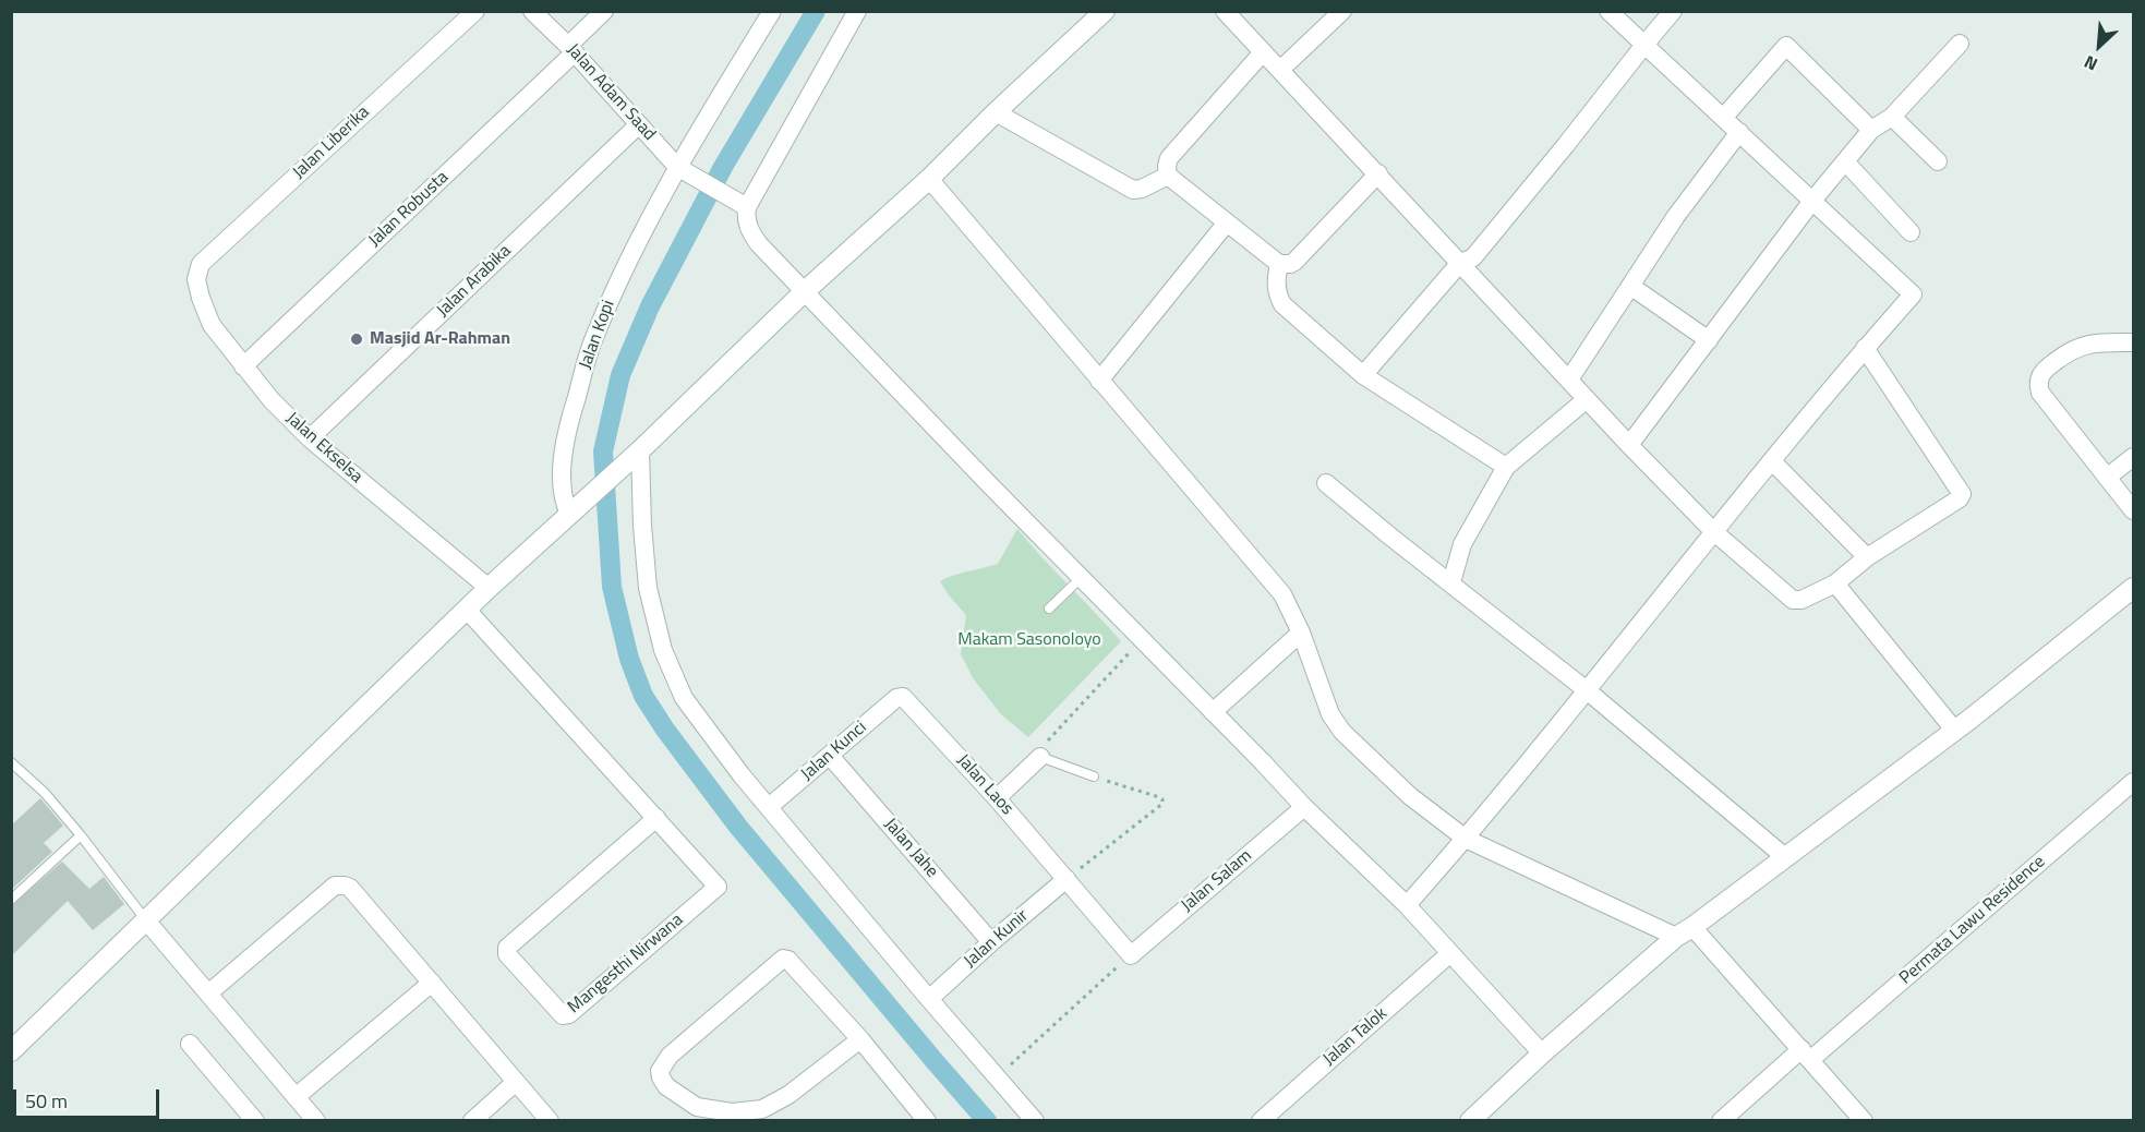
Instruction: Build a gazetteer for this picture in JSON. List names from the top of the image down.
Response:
{
  "streets": {
    "street": [
      "Jalan Adam Saad",
      "Jalan Liberika",
      "Jalan Robusta",
      "Jalan Arabika",
      "Jalan Kopi",
      "Jalan Ekselsa",
      "Jalan Kunci",
      "Jalan Laos",
      "Jalan Jahe",
      "Jalan Salam",
      "Permata Lawu Residence",
      "Jalan Kunir",
      "Mangesthi Nirwana",
      "Jalan Talok"
    ]
  },
  "crossings": [
    ["Jalan Adam Saad", "Jalan Robusta"],
    ["Jalan Adam Saad", "Jalan Arabika"],
    ["Jalan Adam Saad", "Jalan Kopi"],
    ["Jalan Liberika", "Jalan Ekselsa"],
    ["Jalan Robusta", "Jalan Ekselsa"],
    ["Jalan Arabika", "Jalan Ekselsa"],
    ["Jalan Kunci", "Jalan Laos"],
    ["Jalan Kunci", "Jalan Jahe"],
    ["Jalan Laos", "Jalan Salam"],
    ["Jalan Laos", "Jalan Kunir"],
    ["Jalan Jahe", "Jalan Kunir"]
  ],
  "parks": ["Makam Sasonoloyo"],
  "places": ["Masjid Ar-Rahman"],
  "scale_bar": "50 m",
  "north": "bottom left"
}
